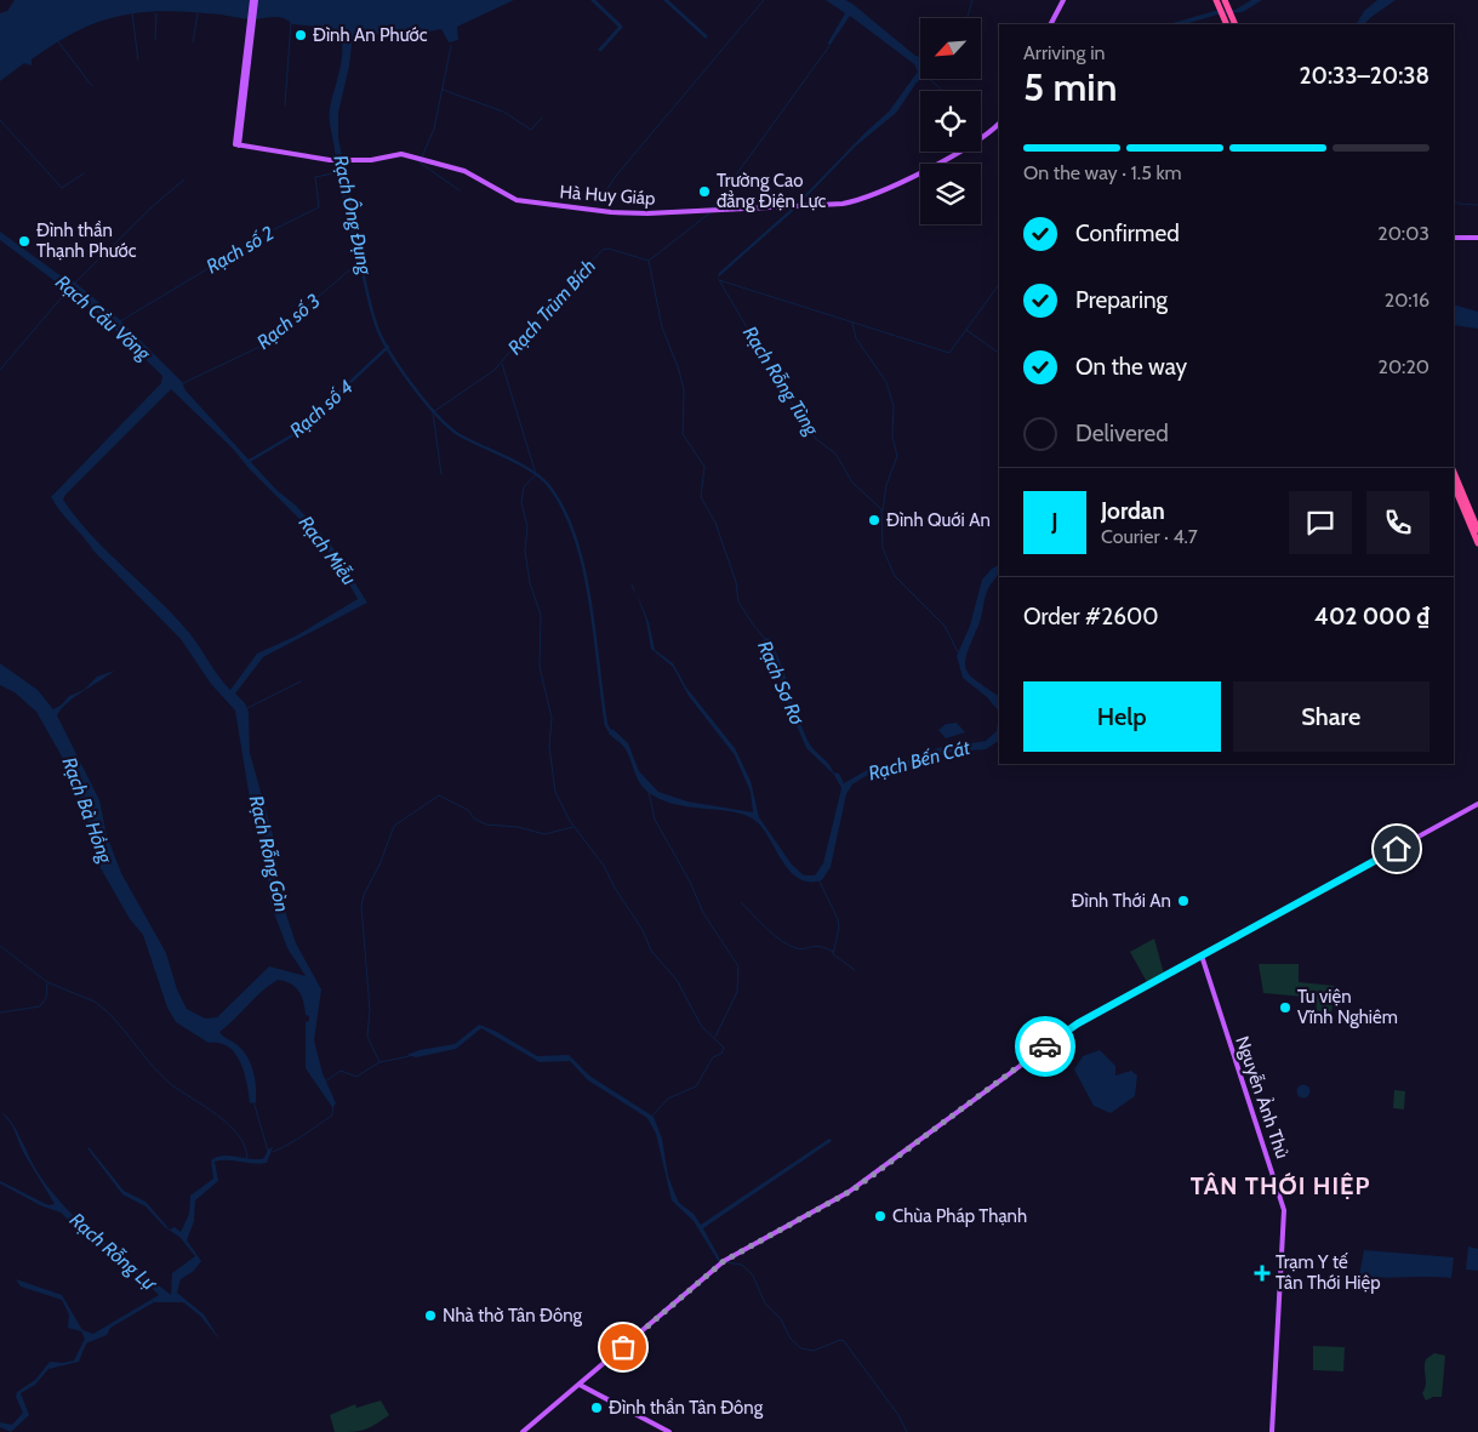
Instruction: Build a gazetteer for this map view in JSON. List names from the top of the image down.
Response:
{
  "streets": {
    "main road": ["Hà Huy Giáp", "Nguyễn Ảnh Thủ"]
  },
  "districts": ["TÂN THỚI HIỆP"],
  "water": [
    "Rạch Ông Đụng",
    "Rạch số 2",
    "Rạch Trùm Bích",
    "Rạch Cầu Võng",
    "Rạch số 3",
    "Rạch Rỗng Tùng",
    "Rạch số 4",
    "Rạch Miễu",
    "Rạch Sơ Rơ",
    "Rạch Bến Cát",
    "Rạch Bà Hồng",
    "Rạch Rỗng Gòn",
    "Rạch Rỗng Lự"
  ],
  "places": {
    "other": [
      "Đình An Phước",
      "Trường Cao đẳng Điện Lực",
      "Đình thần Thạnh Phước",
      "Đình Quới An",
      "Đình Thới An",
      "Tu viện Vĩnh Nghiêm",
      "Chùa Pháp Thạnh",
      "Nhà thờ Tân Đông",
      "Đình thần Tân Đông"
    ],
    "health": ["Trạm Y tế Tân Thới Hiệp"]
  },
  "north": "bottom left",
  "page": {
    "heading": ["5 min", "Arriving in", "20:33–20:38"],
    "panel": [
      "Jordan",
      "Courier · 4.7",
      "Order #2600",
      "402 000 ₫"
    ],
    "bar": "On the way · 1.5 km",
    "list": [
      ["Confirmed", "20:03"],
      ["Preparing", "20:16"],
      ["On the way", "20:20"],
      "Delivered"
    ],
    "round": "J",
    "buttons": ["Help", "Share"]
  }
}
